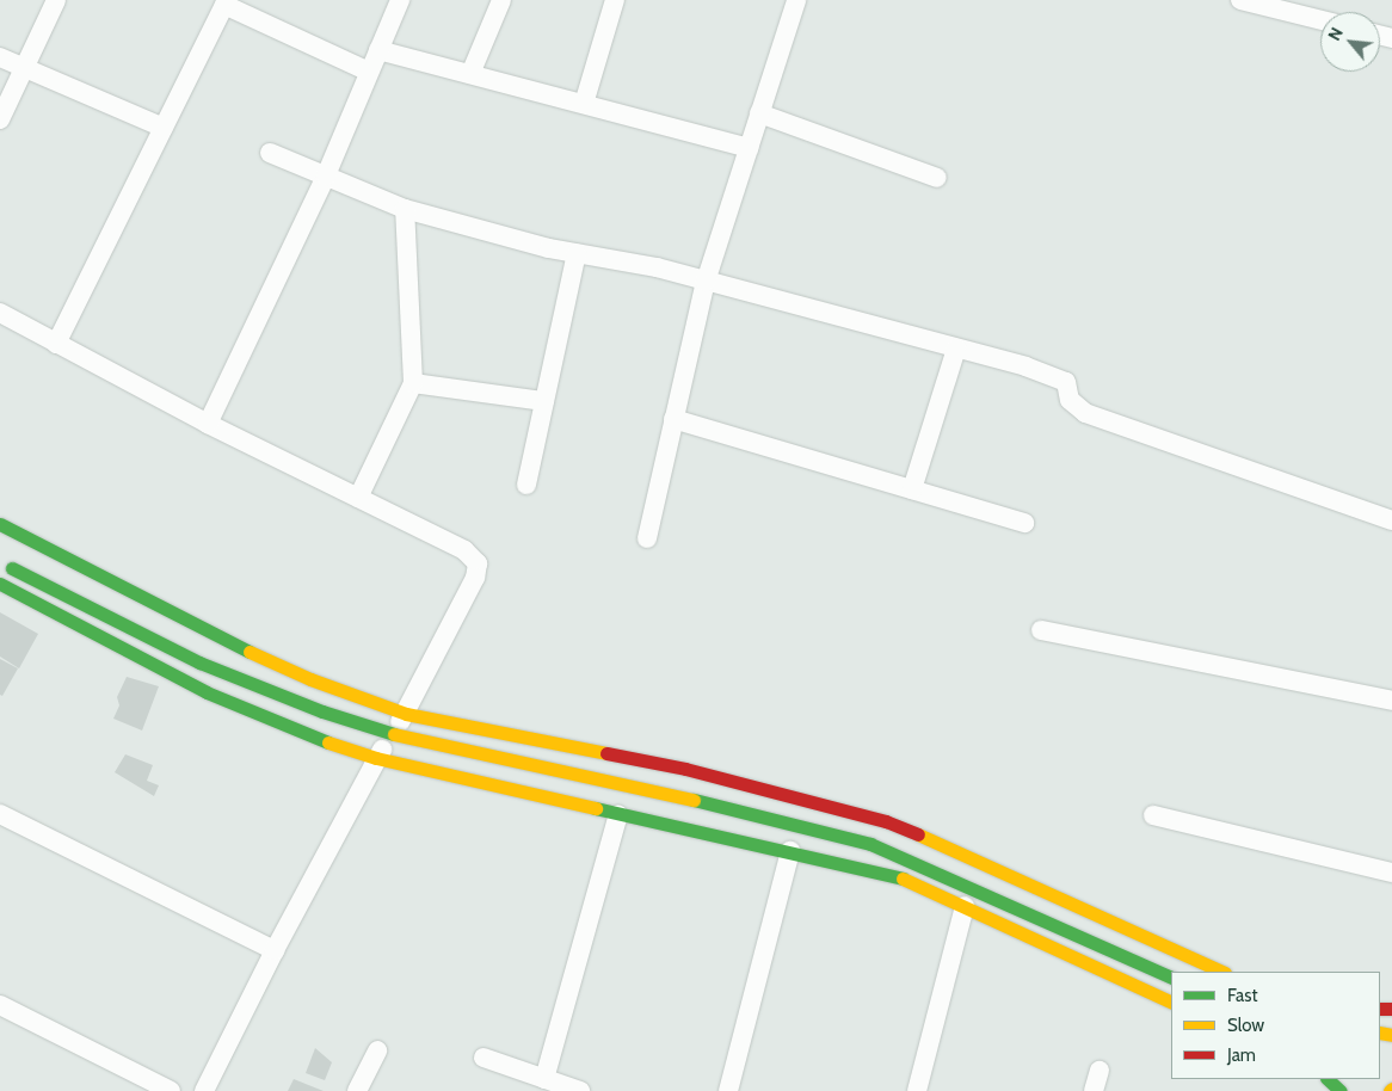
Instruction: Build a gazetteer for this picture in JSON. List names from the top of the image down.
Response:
{
  "legend": ["Fast", "Slow", "Jam"],
  "north": "top left"
}
